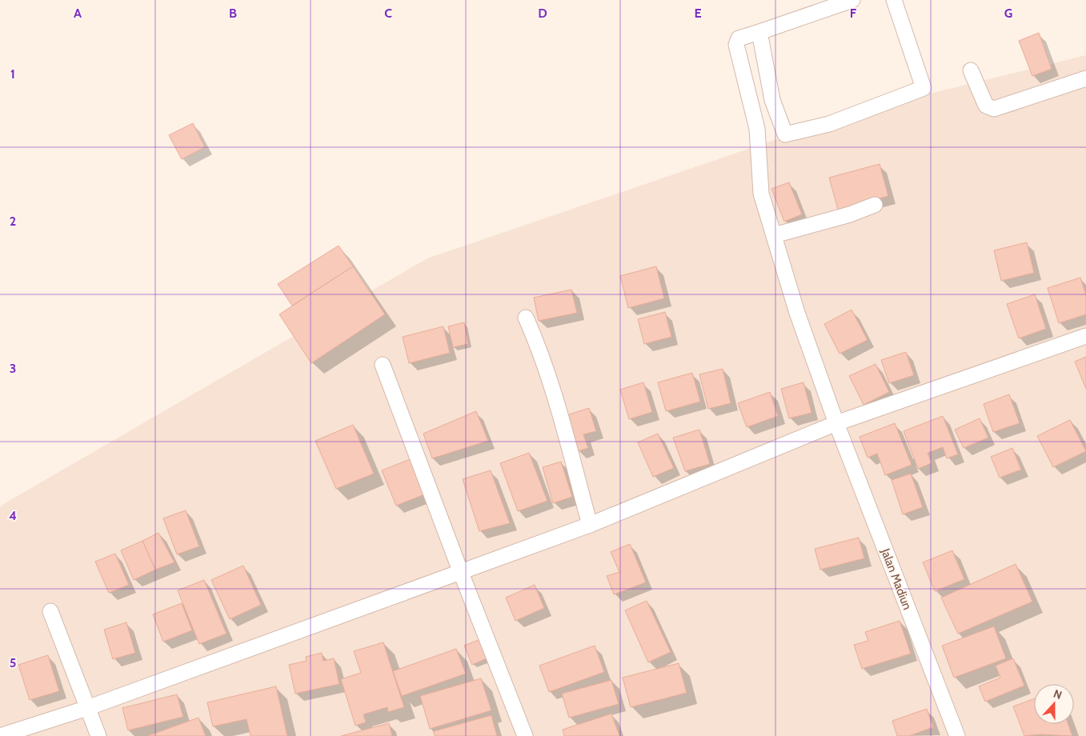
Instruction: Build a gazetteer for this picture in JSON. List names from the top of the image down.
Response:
{
  "streets": {
    "street": ["Jalan Madiun"]
  },
  "north": "top",
  "grid": {
    "columns": [
      "A",
      "B",
      "C",
      "D",
      "E",
      "F",
      "G"
    ],
    "rows": [
      "1",
      "2",
      "3",
      "4",
      "5"
    ]
  }
}
